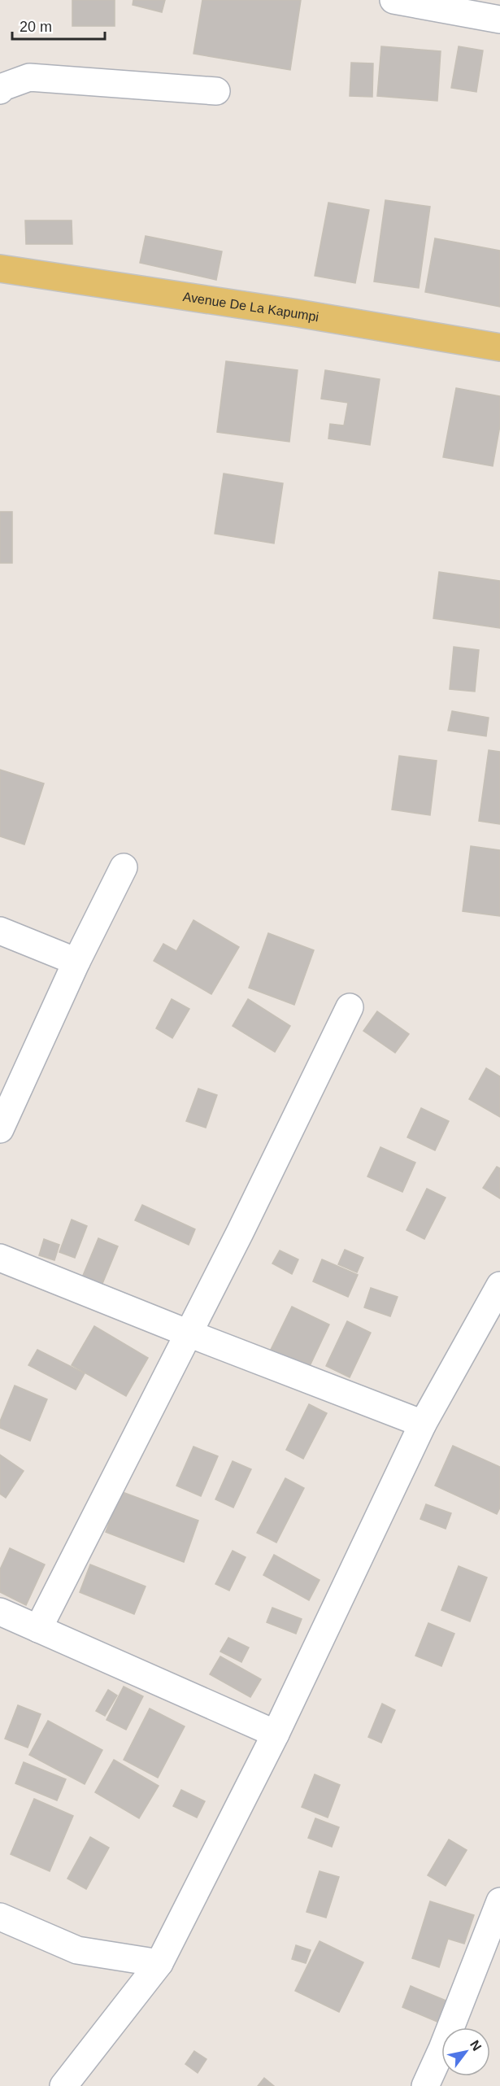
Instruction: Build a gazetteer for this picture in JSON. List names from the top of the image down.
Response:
{
  "streets": {
    "main road": ["Avenue De La Kapumpi"]
  },
  "scale_bar": "20 m",
  "north": "top right"
}
